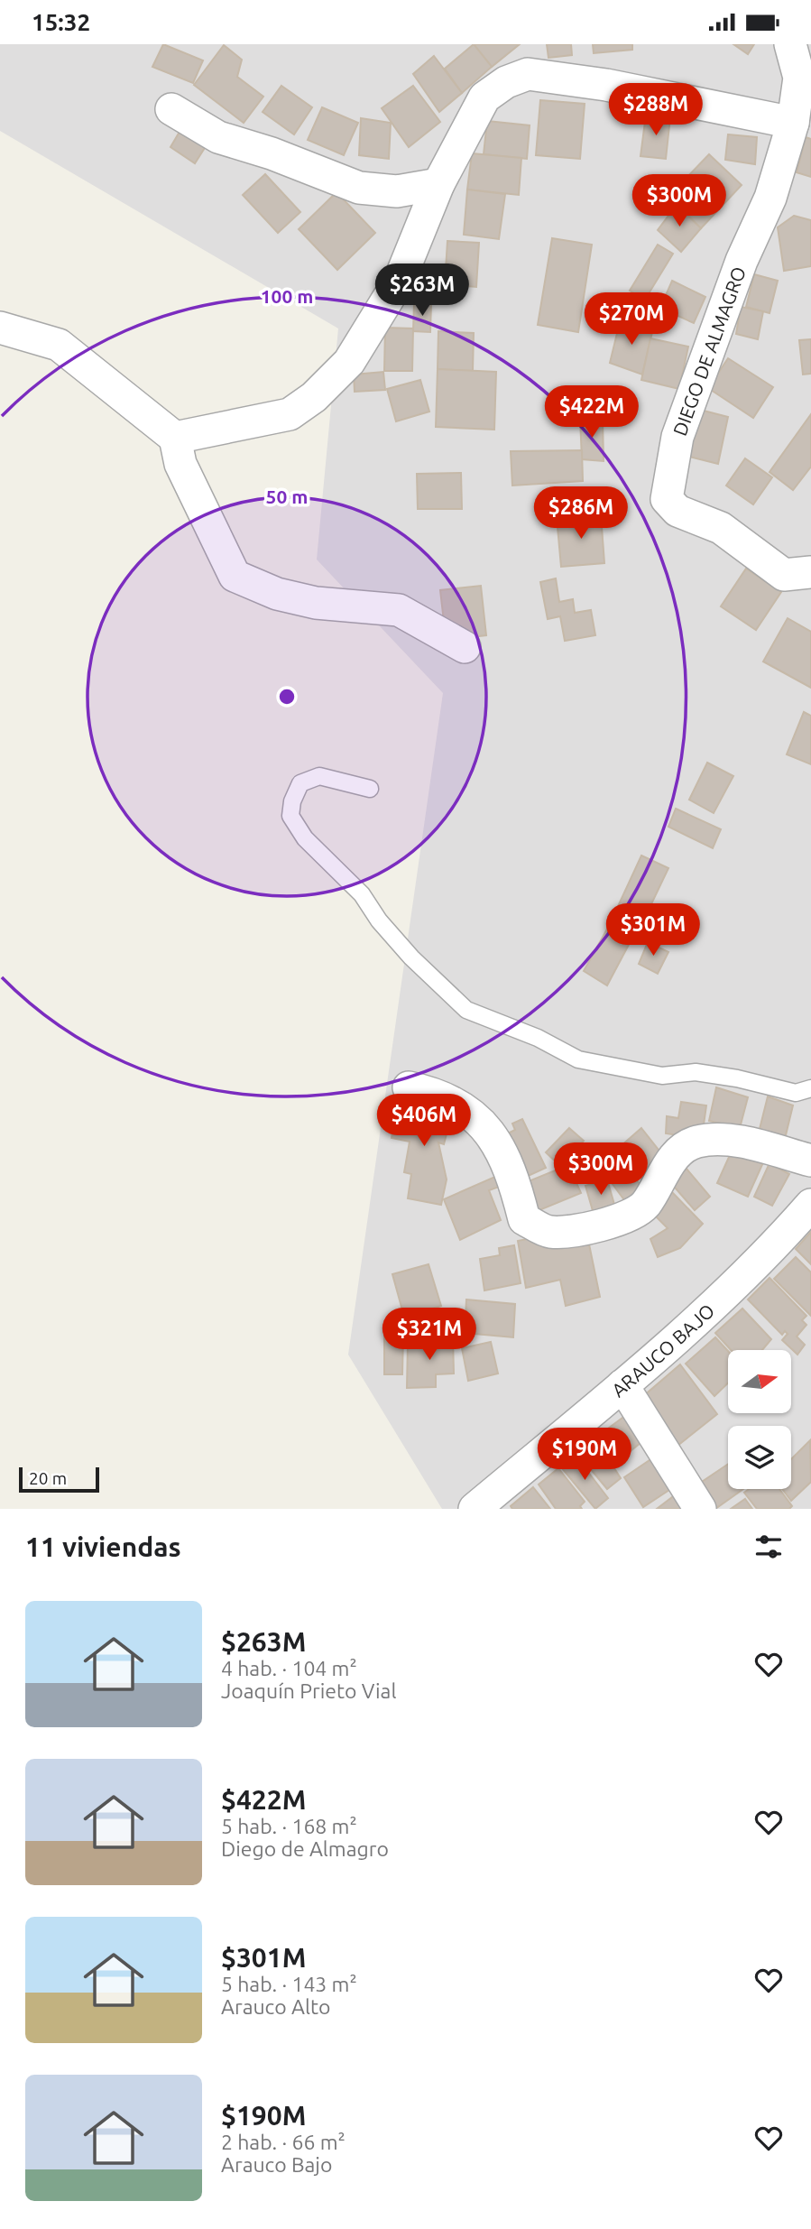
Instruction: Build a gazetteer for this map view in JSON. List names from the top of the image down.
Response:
{
  "streets": {
    "street": ["DIEGO DE ALMAGRO", "ARAUCO BAJO"]
  },
  "scale_bar": "20 m",
  "north": "right",
  "page": {
    "status": "15:32",
    "price": [
      "$288M",
      "$300M",
      "$263M",
      "$270M",
      "$422M",
      "$286M",
      "$301M",
      "$406M",
      "$300M",
      "$321M",
      "$190M"
    ],
    "scale": "20 m",
    "heading": "11 viviendas",
    "list": [
      {
        "name": "$263M",
        "note": "4 hab. · 104 m² · Joaquín Prieto Vial"
      },
      {
        "name": "$422M",
        "note": "5 hab. · 168 m² · Diego de Almagro"
      },
      {
        "name": "$301M",
        "note": "5 hab. · 143 m² · Arauco Alto"
      },
      {
        "name": "$190M",
        "note": "2 hab. · 66 m² · Arauco Bajo"
      }
    ]
  },
  "rings": ["100 m", "50 m"]
}
